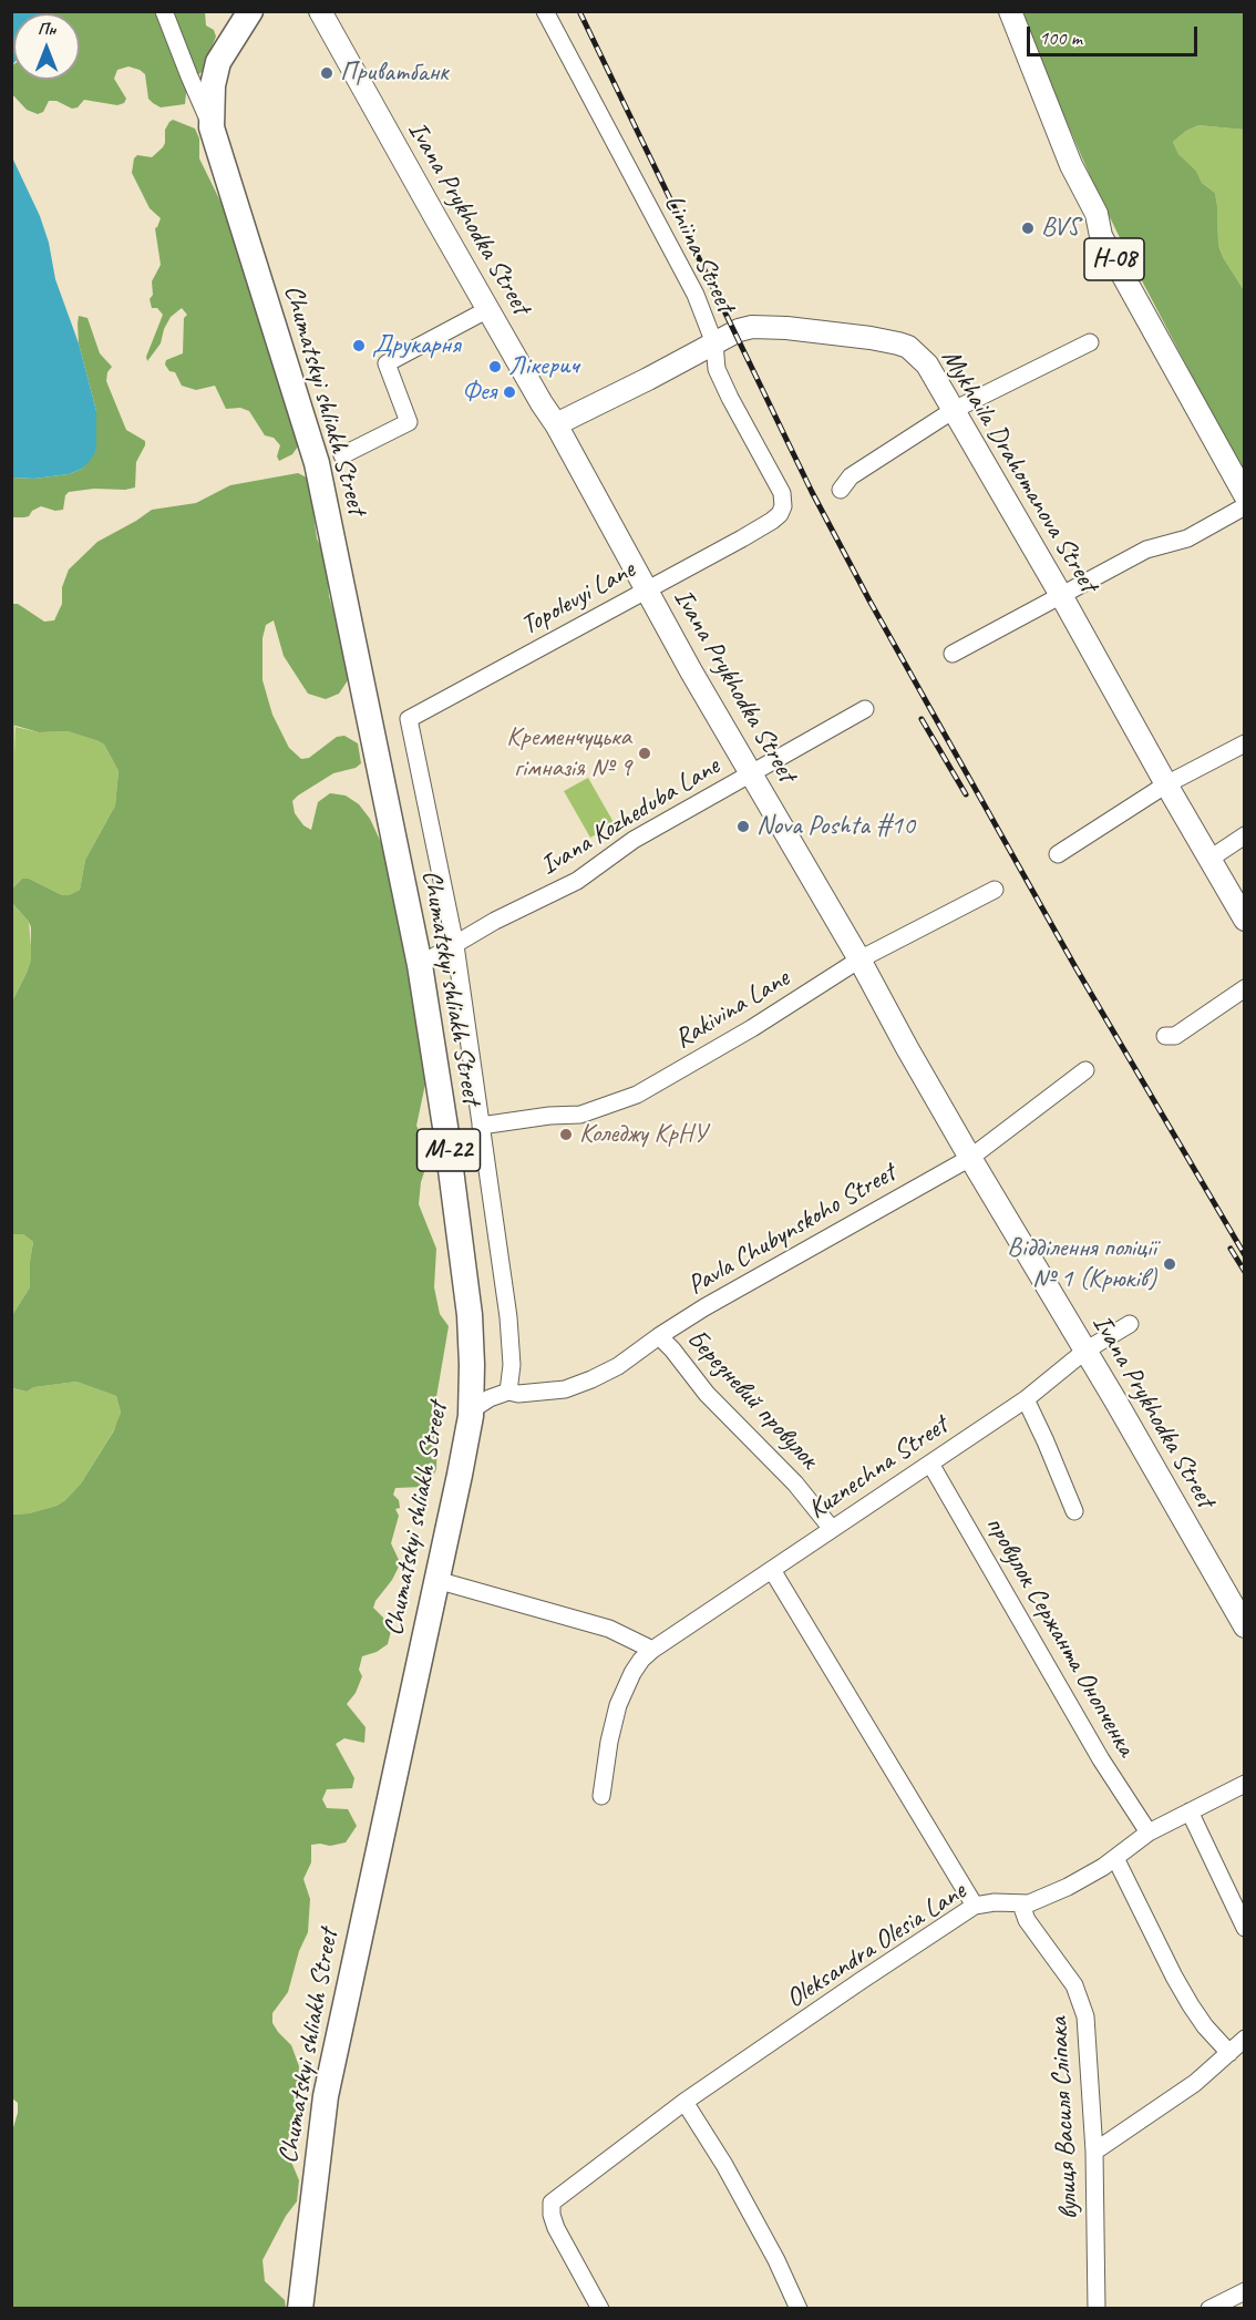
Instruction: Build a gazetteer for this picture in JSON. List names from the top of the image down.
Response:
{
  "streets": {
    "highway": ["Chumatskyi shliakh Street", "М-22"],
    "main road": ["Ivana Prykhodka Street", "Н-08", "Mykhaila Drahomanova Street"],
    "street": [
      "Liniina Street",
      "Topolevyi Lane",
      "Ivana Kozheduba Lane",
      "Rakivina Lane",
      "Pavla Chubynskoho Street",
      "Березневий провулок",
      "Kuznechna Street",
      "провулок Сержанта Онопченка",
      "Oleksandra Olesia Lane",
      "вулиця Василя Сліпака"
    ]
  },
  "crossings": [
    ["Ivana Prykhodka Street", "Mykhaila Drahomanova Street"],
    ["Ivana Prykhodka Street", "Topolevyi Lane"],
    ["Ivana Prykhodka Street", "Ivana Kozheduba Lane"],
    ["Ivana Prykhodka Street", "Rakivina Lane"],
    ["Ivana Prykhodka Street", "Pavla Chubynskoho Street"],
    ["Ivana Prykhodka Street", "Kuznechna Street"],
    ["Liniina Street", "Mykhaila Drahomanova Street"],
    ["Liniina Street", "Topolevyi Lane"],
    ["Chumatskyi shliakh Street", "Ivana Kozheduba Lane"],
    ["Topolevyi Lane", "Ivana Kozheduba Lane"],
    ["Pavla Chubynskoho Street", "Березневий провулок"],
    ["Березневий провулок", "Kuznechna Street"],
    ["Kuznechna Street", "провулок Сержанта Онопченка"],
    ["провулок Сержанта Онопченка", "Oleksandra Olesia Lane"],
    ["Oleksandra Olesia Lane", "вулиця Василя Сліпака"]
  ],
  "places": [
    "Приватбанк",
    "BVS",
    "Друкарня",
    "Лікерич",
    "Фея",
    "Кременчуцька гімназія № 9",
    "Nova Poshta #10",
    "Коледжу КрНУ",
    "Відділення поліції № 1 (Крюків)"
  ],
  "scale_bar": "100 m",
  "north": "top"
}
